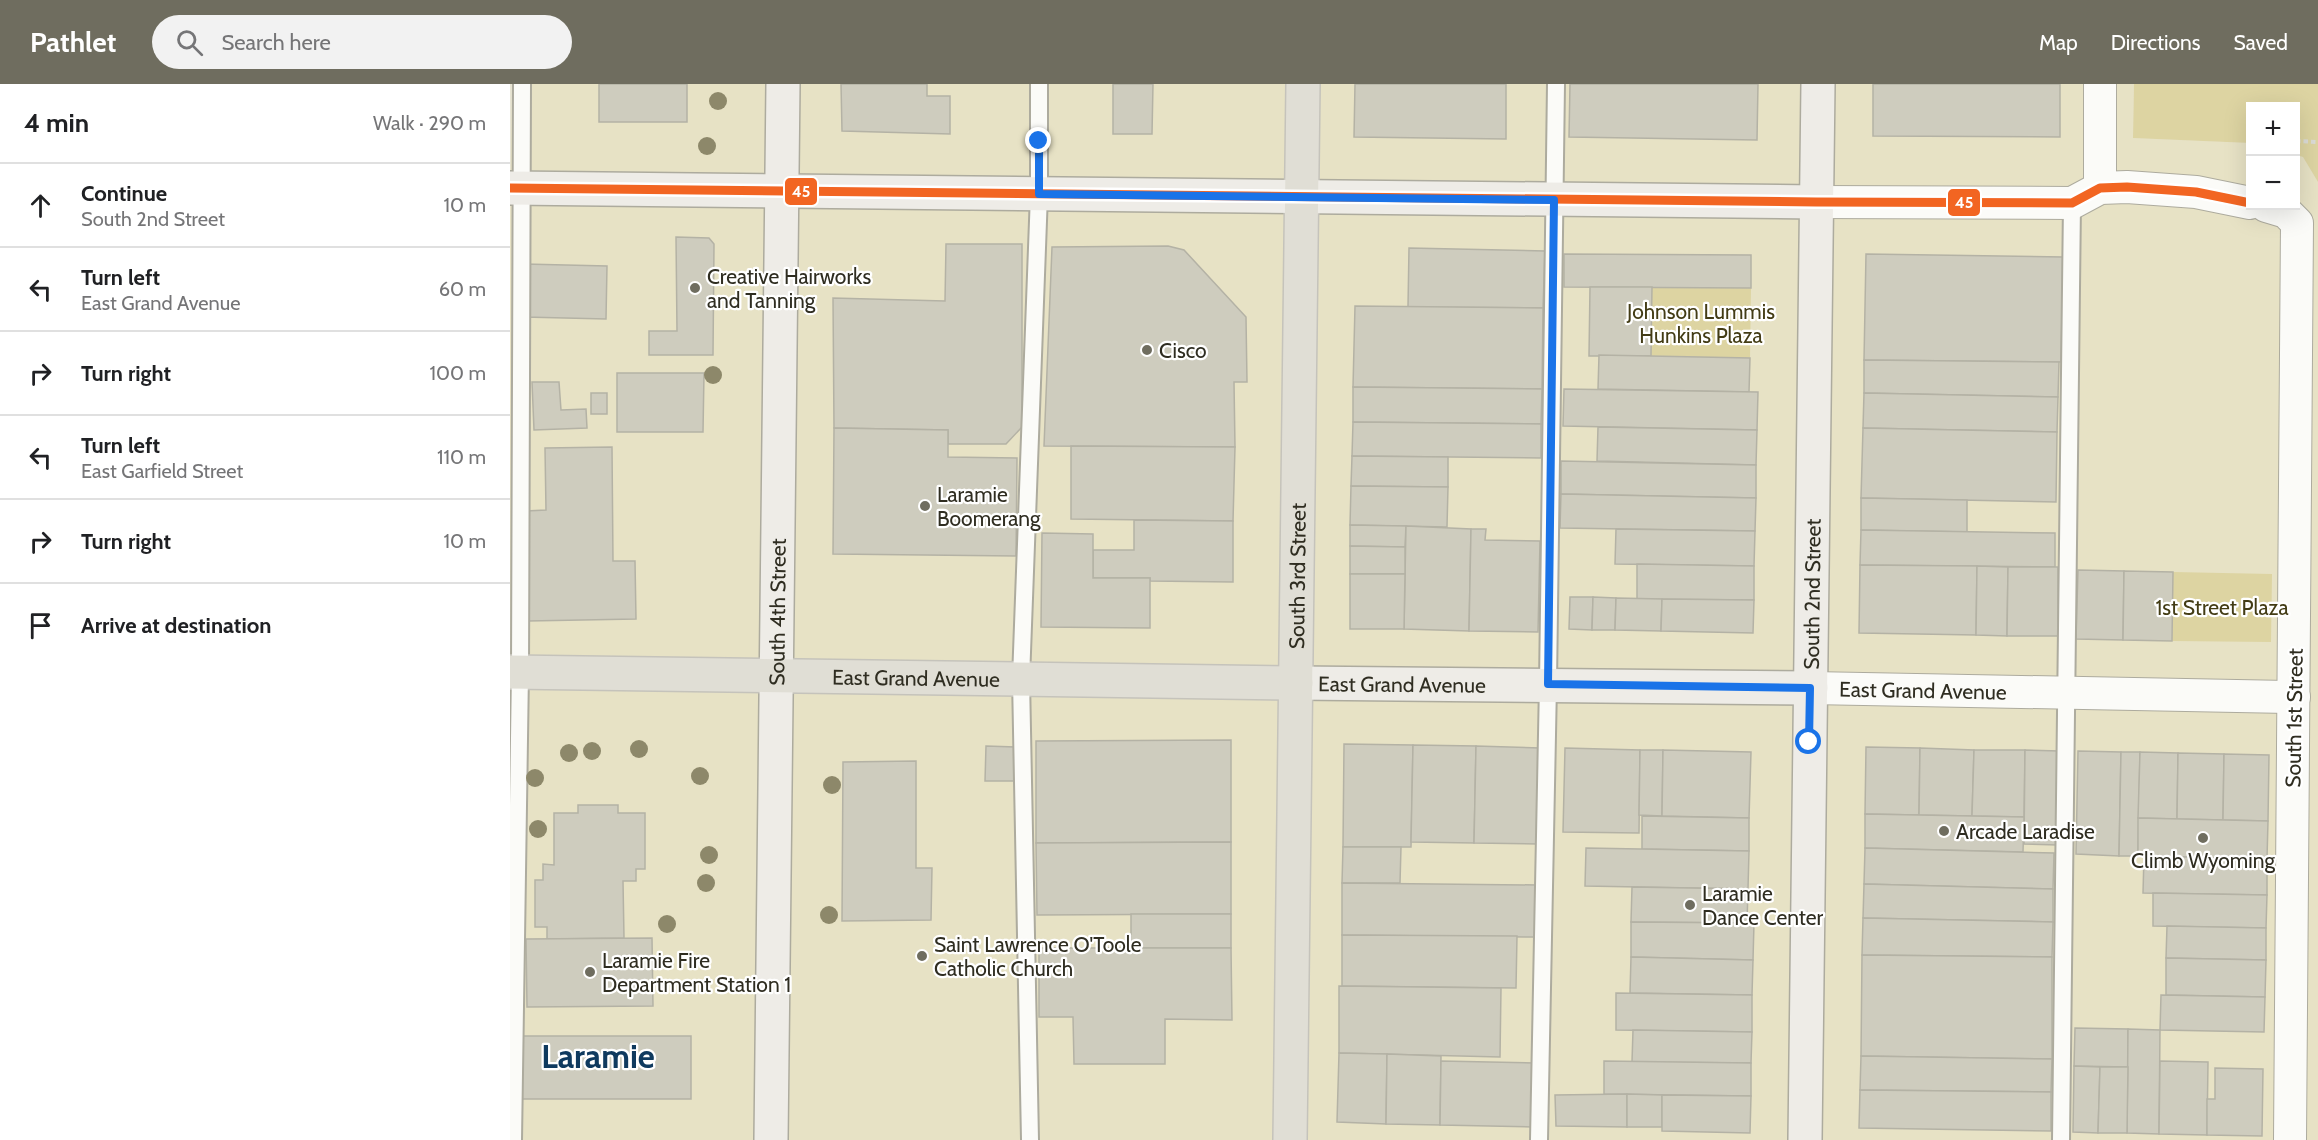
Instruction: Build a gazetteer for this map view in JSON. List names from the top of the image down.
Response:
{
  "streets": {
    "main road": ["South 3rd Street", "East Grand Avenue"],
    "street": ["South 2nd Street", "South 4th Street", "South 1st Street"]
  },
  "crossings": [
    ["South 3rd Street", "East Grand Avenue"],
    ["South 2nd Street", "East Grand Avenue"],
    ["South 4th Street", "East Grand Avenue"],
    ["East Grand Avenue", "South 1st Street"]
  ],
  "districts": ["Laramie"],
  "parks": ["Johnson Lummis Hunkins Plaza", "1st Street Plaza"],
  "places": [
    "Creative Hairworks and Tanning",
    "Cisco",
    "Laramie Boomerang",
    "Arcade Laradise",
    "Climb Wyoming",
    "Laramie Dance Center",
    "Saint Lawrence O'Toole Catholic Church",
    "Laramie Fire Department Station 1"
  ],
  "lines": ["transit line 45"],
  "page": {
    "header": "Pathlet",
    "search": "Search here",
    "nav": ["Map", "Directions", "Saved"],
    "heading": ["4 min", "Walk · 290 m"],
    "map_buttons": ["+", "−"],
    "list": [
      ["Continue", "South 2nd Street", "10 m"],
      ["Turn left", "East Grand Avenue", "60 m"],
      ["Turn right", "100 m"],
      ["Turn left", "East Garfield Street", "110 m"],
      ["Turn right", "10 m"],
      "Arrive at destination"
    ]
  }
}
